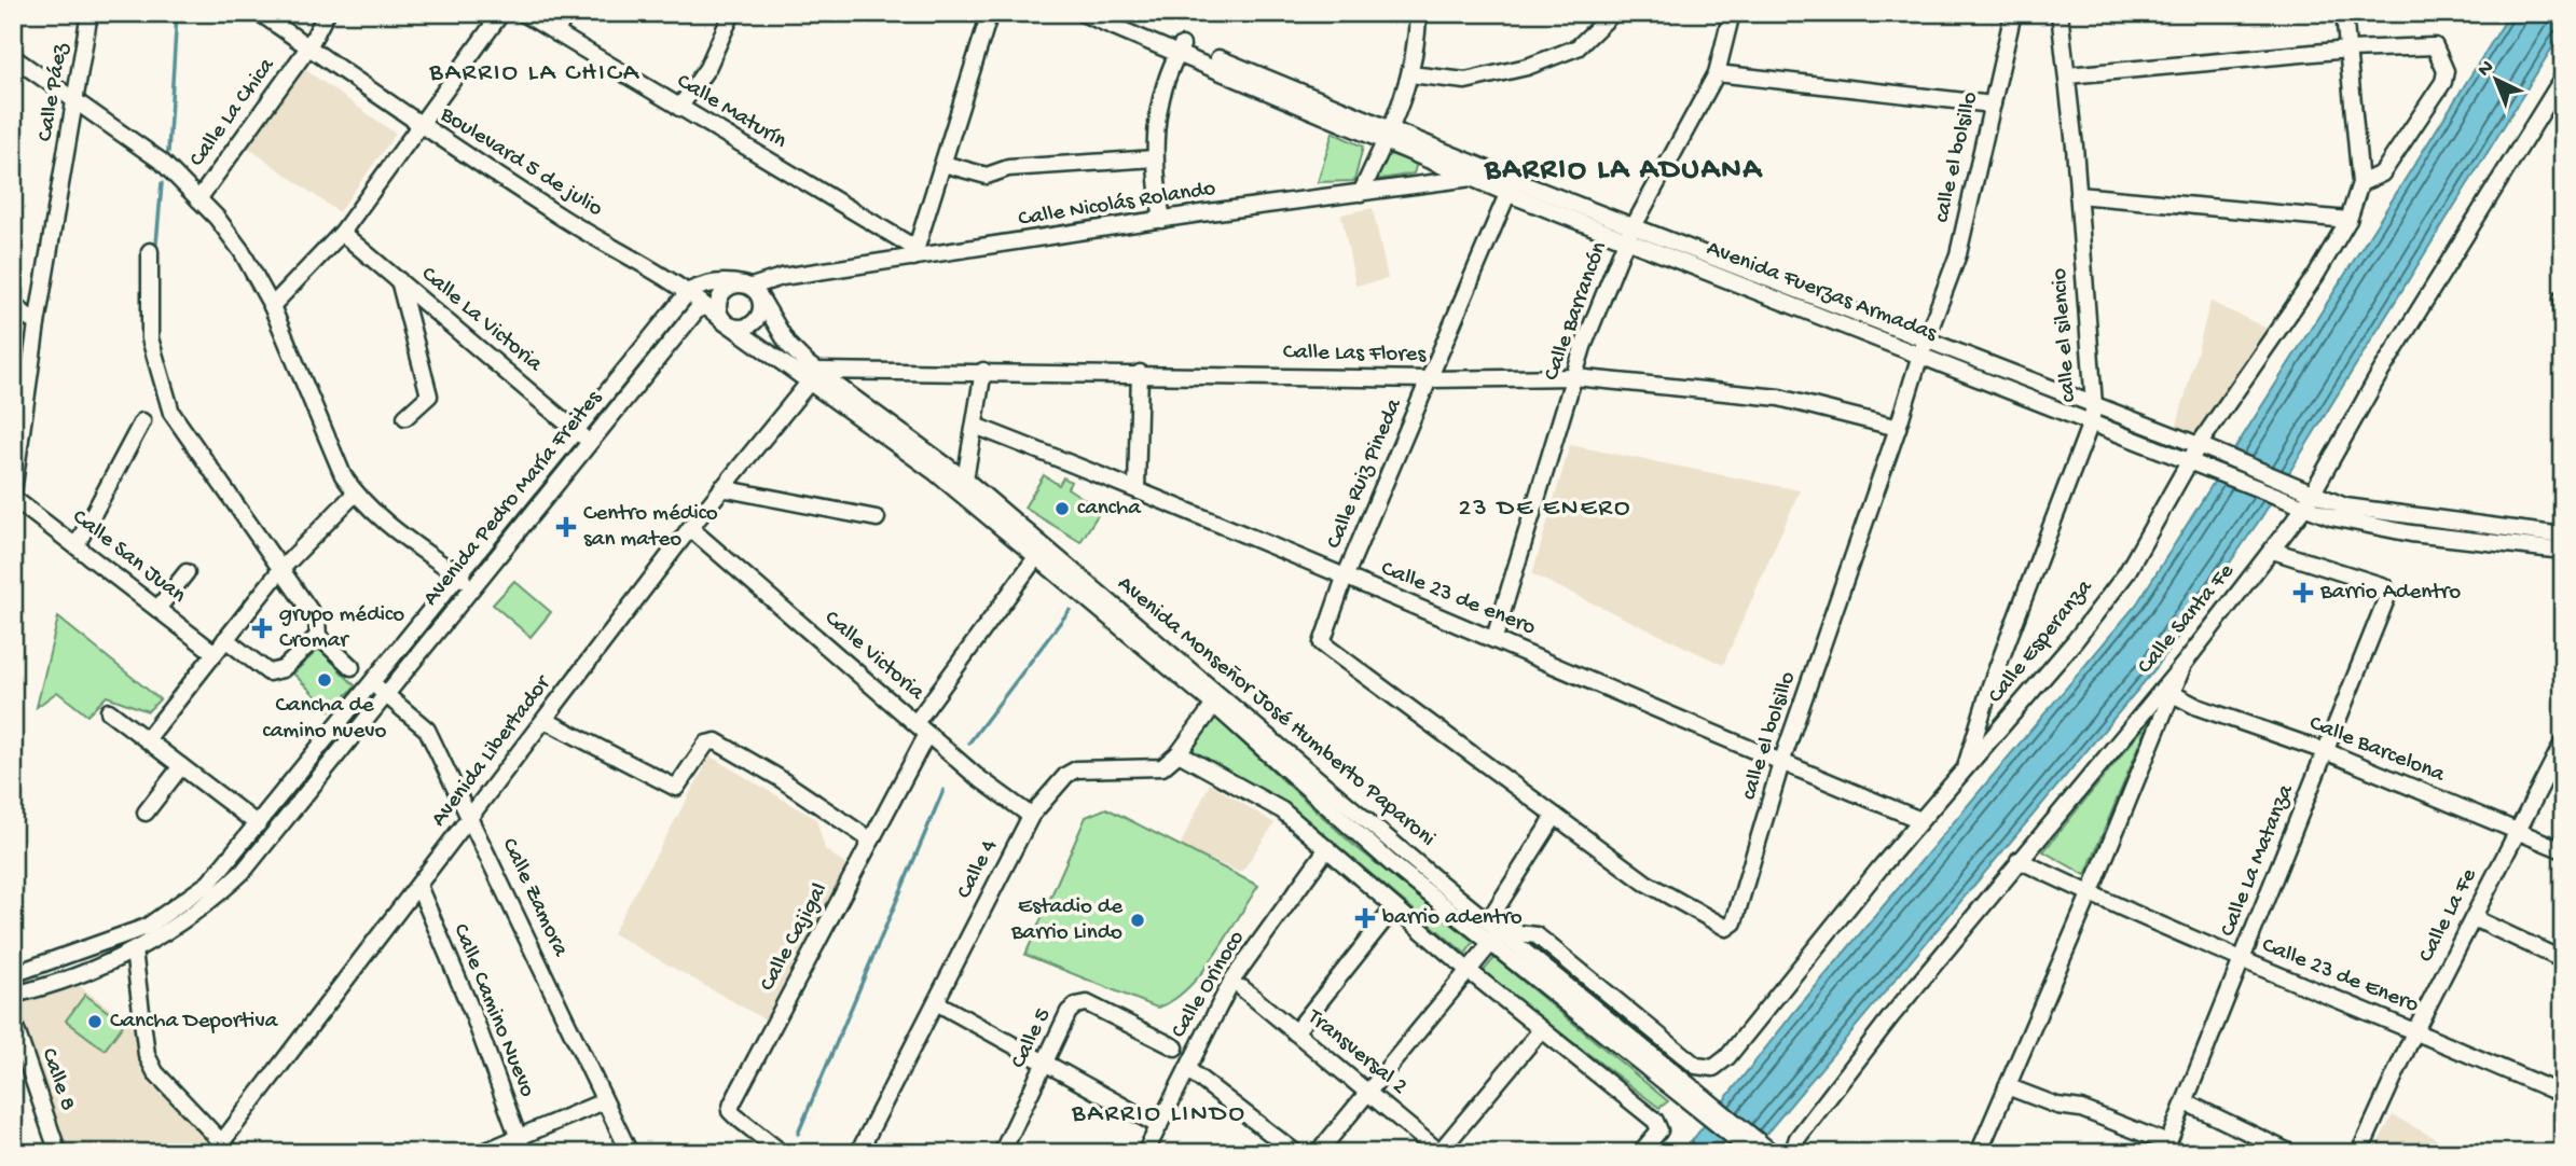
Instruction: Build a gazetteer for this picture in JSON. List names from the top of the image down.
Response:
{
  "streets": {
    "street": [
      "Calle Páez",
      "Calle Maturín",
      "Calle La Chica",
      "calle el bolsillo",
      "Boulevard 5 de julio",
      "Calle Nicolás Rolando",
      "Avenida Fuerzas Armadas",
      "Calle Barrancón",
      "Calle La Victoria",
      "calle el silencio",
      "Calle Las Flores",
      "Calle Ruiz Pineda",
      "Avenida Pedro María Freites",
      "Calle San Juan",
      "Calle 23 de enero",
      "Calle Santa Fe",
      "Calle Esperanza",
      "Calle Victoria",
      "Avenida Monseñor José Humberto Paparoni",
      "Calle Barcelona",
      "Avenida Libertador",
      "Calle La Matanza",
      "Calle 4",
      "Calle Zamora",
      "Calle La Fe",
      "Calle Cajigal",
      "Calle 23 de Enero",
      "Calle Orinoco",
      "Calle Camino Nuevo",
      "Calle 5",
      "Transversal 2",
      "Calle 8"
    ]
  },
  "crossings": [
    ["Calle Páez", "Calle San Juan"],
    ["Calle Maturín", "Calle Nicolás Rolando"],
    ["Calle La Chica", "Boulevard 5 de julio"],
    ["calle el bolsillo", "Avenida Fuerzas Armadas"],
    ["calle el bolsillo", "Calle Las Flores"],
    ["calle el bolsillo", "Calle Ruiz Pineda"],
    ["calle el bolsillo", "Calle 23 de enero"],
    ["Boulevard 5 de julio", "Avenida Pedro María Freites"],
    ["Boulevard 5 de julio", "Avenida Monseñor José Humberto Paparoni"],
    ["Calle Nicolás Rolando", "Avenida Fuerzas Armadas"],
    ["Calle Nicolás Rolando", "Avenida Monseñor José Humberto Paparoni"],
    ["Avenida Fuerzas Armadas", "Calle Barrancón"],
    ["Avenida Fuerzas Armadas", "calle el silencio"],
    ["Avenida Fuerzas Armadas", "Calle Ruiz Pineda"],
    ["Avenida Fuerzas Armadas", "Calle Santa Fe"],
    ["Avenida Fuerzas Armadas", "Calle Esperanza"],
    ["Calle Barrancón", "Calle Las Flores"],
    ["Calle Barrancón", "Calle 23 de enero"],
    ["Calle La Victoria", "Avenida Pedro María Freites"],
    ["calle el silencio", "Calle Esperanza"],
    ["Calle Las Flores", "Calle Ruiz Pineda"],
    ["Calle Las Flores", "Avenida Monseñor José Humberto Paparoni"],
    ["Calle Las Flores", "Avenida Libertador"],
    ["Calle Ruiz Pineda", "Calle 23 de enero"],
    ["Avenida Pedro María Freites", "Avenida Monseñor José Humberto Paparoni"],
    ["Avenida Pedro María Freites", "Calle Zamora"],
    ["Calle 23 de enero", "Calle Esperanza"],
    ["Calle Santa Fe", "Calle La Matanza"],
    ["Calle Santa Fe", "Calle 23 de Enero"],
    ["Calle Esperanza", "Avenida Monseñor José Humberto Paparoni"],
    ["Calle Victoria", "Avenida Libertador"],
    ["Calle Victoria", "Calle 4"],
    ["Calle Victoria", "Calle Cajigal"],
    ["Avenida Monseñor José Humberto Paparoni", "Avenida Libertador"],
    ["Avenida Monseñor José Humberto Paparoni", "Calle Cajigal"],
    ["Calle Barcelona", "Calle La Matanza"],
    ["Calle Barcelona", "Calle La Fe"],
    ["Avenida Libertador", "Calle Zamora"],
    ["Avenida Libertador", "Calle Camino Nuevo"],
    ["Calle La Matanza", "Calle 23 de Enero"],
    ["Calle La Fe", "Calle 23 de Enero"]
  ],
  "districts": [
    "BARRIO LA CHICA",
    "BARRIO LA ADUANA",
    "23 DE ENERO",
    "BARRIO LINDO"
  ],
  "places": {
    "other": [
      "cancha",
      "Cancha de camino nuevo",
      "Estadio de Barrio Lindo",
      "Cancha Deportiva"
    ],
    "health": [
      "Centro médico san mateo",
      "Barrio Adentro",
      "grupo médico Cromar",
      "barrio adentro"
    ]
  },
  "north": "top left"
}
